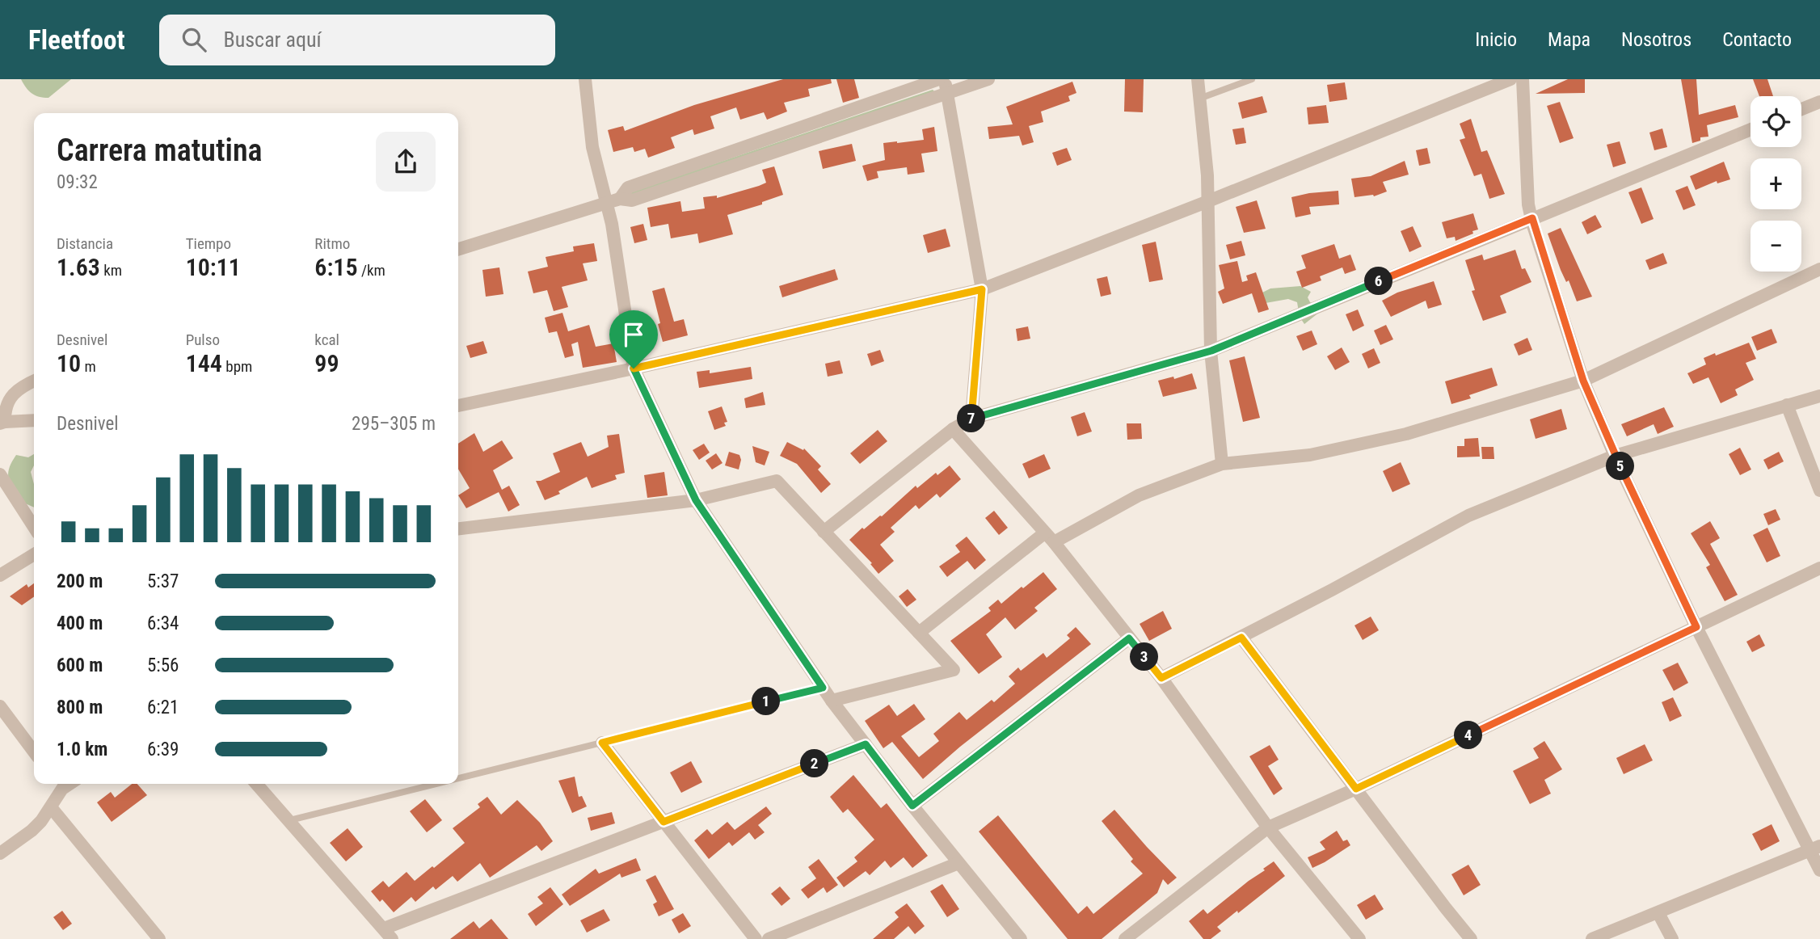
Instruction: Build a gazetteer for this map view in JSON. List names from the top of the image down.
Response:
{
  "page": {
    "header": "Fleetfoot",
    "search": "Buscar aquí",
    "nav": [
      "Inicio",
      "Mapa",
      "Nosotros",
      "Contacto"
    ],
    "map_buttons": ["+", "−"],
    "heading": ["Carrera matutina", "09:32"],
    "stats": [
      ["Distancia", "1.63 km"],
      ["Tiempo", "10:11"],
      ["Ritmo", "6:15 /km"],
      ["Desnivel", "10 m"],
      ["Pulso", "144 bpm"],
      ["kcal", "99"]
    ],
    "pins": [
      "6",
      "7",
      "5",
      "3",
      "1",
      "4",
      "2"
    ],
    "chart": ["Desnivel", "295–305 m"],
    "list": [
      {
        "name": "200 m",
        "note": "5:37"
      },
      {
        "name": "400 m",
        "note": "6:34"
      },
      {
        "name": "600 m",
        "note": "5:56"
      },
      {
        "name": "800 m",
        "note": "6:21"
      },
      {
        "name": "1.0 km",
        "note": "6:39"
      }
    ]
  }
}
